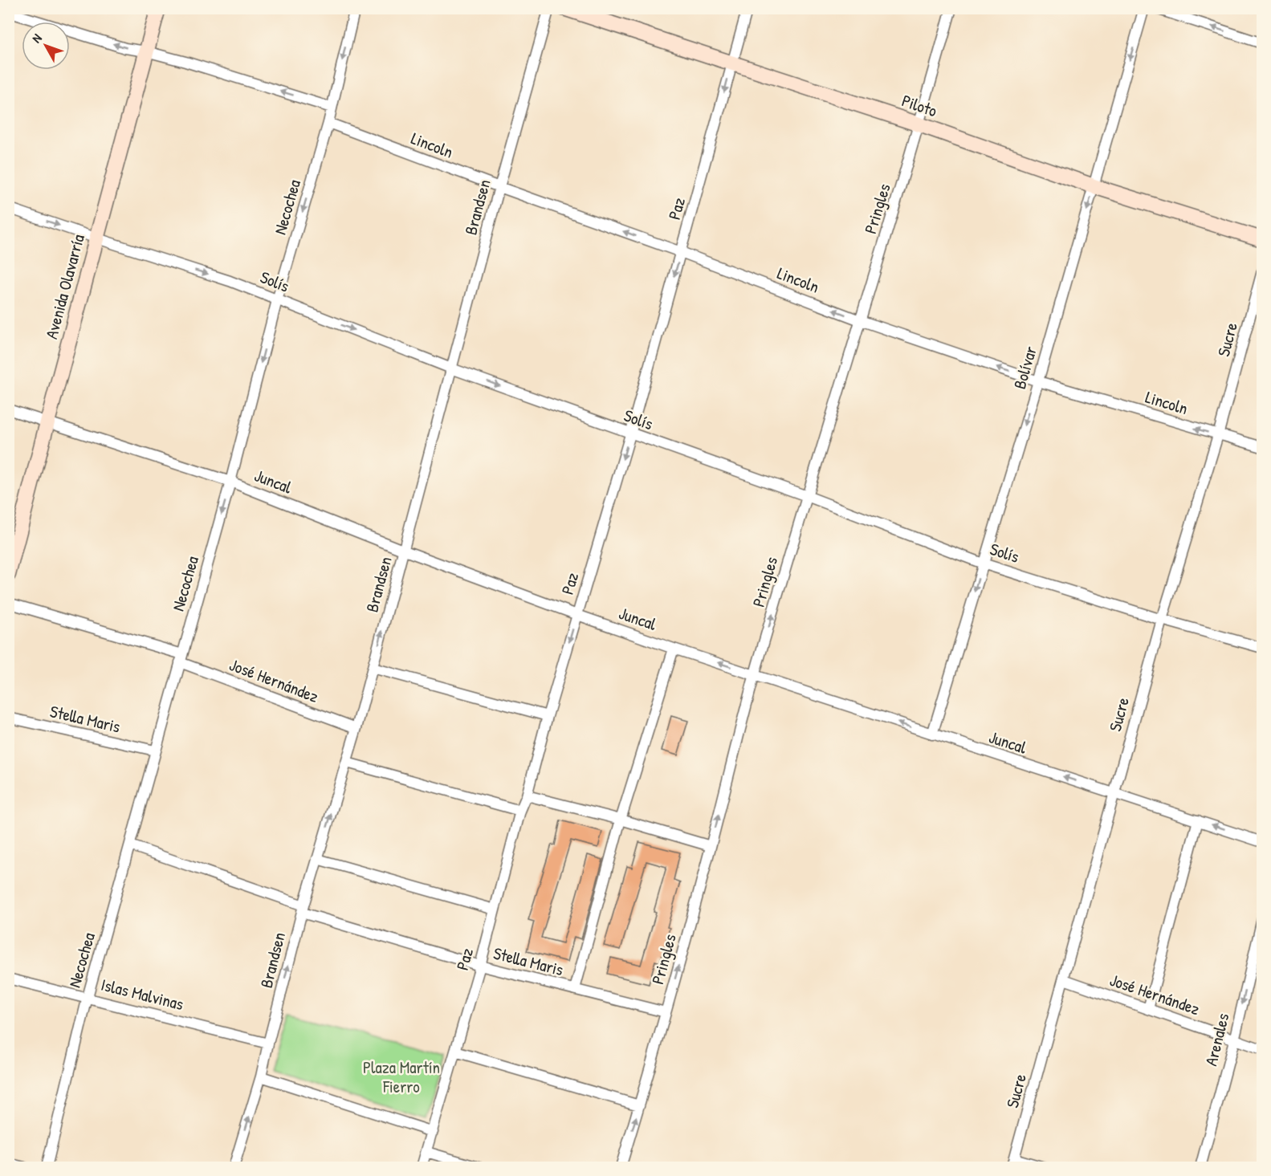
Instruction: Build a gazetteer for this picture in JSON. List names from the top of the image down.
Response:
{
  "streets": {
    "main road": ["Piloto", "Avenida Olavarría"],
    "street": [
      "Lincoln",
      "Necochea",
      "Brandsen",
      "Paz",
      "Pringles",
      "Solís",
      "Sucre",
      "Bolívar",
      "Juncal",
      "José Hernández",
      "Stella Maris",
      "Islas Malvinas",
      "Arenales"
    ]
  },
  "crossings": [
    ["Piloto", "Paz"],
    ["Piloto", "Pringles"],
    ["Piloto", "Bolívar"],
    ["Lincoln", "Necochea"],
    ["Lincoln", "Brandsen"],
    ["Lincoln", "Paz"],
    ["Lincoln", "Pringles"],
    ["Lincoln", "Sucre"],
    ["Lincoln", "Bolívar"],
    ["Necochea", "Solís"],
    ["Necochea", "Juncal"],
    ["Necochea", "José Hernández"],
    ["Necochea", "Stella Maris"],
    ["Necochea", "Islas Malvinas"],
    ["Brandsen", "Solís"],
    ["Brandsen", "Juncal"],
    ["Brandsen", "José Hernández"],
    ["Brandsen", "Stella Maris"],
    ["Brandsen", "Islas Malvinas"],
    ["Paz", "Solís"],
    ["Paz", "Juncal"],
    ["Paz", "Stella Maris"],
    ["Pringles", "Solís"],
    ["Pringles", "Juncal"],
    ["Pringles", "Stella Maris"],
    ["Solís", "Avenida Olavarría"],
    ["Solís", "Sucre"],
    ["Solís", "Bolívar"],
    ["Avenida Olavarría", "Juncal"],
    ["Sucre", "Juncal"],
    ["Sucre", "José Hernández"],
    ["Bolívar", "Juncal"],
    ["José Hernández", "Arenales"]
  ],
  "one_way": [
    "Lincoln",
    "Necochea",
    "Brandsen",
    "Paz",
    "Pringles",
    "Solís",
    "Bolívar",
    "Juncal",
    "Arenales"
  ],
  "parks": ["Plaza Martín Fierro"],
  "north": "top left"
}
